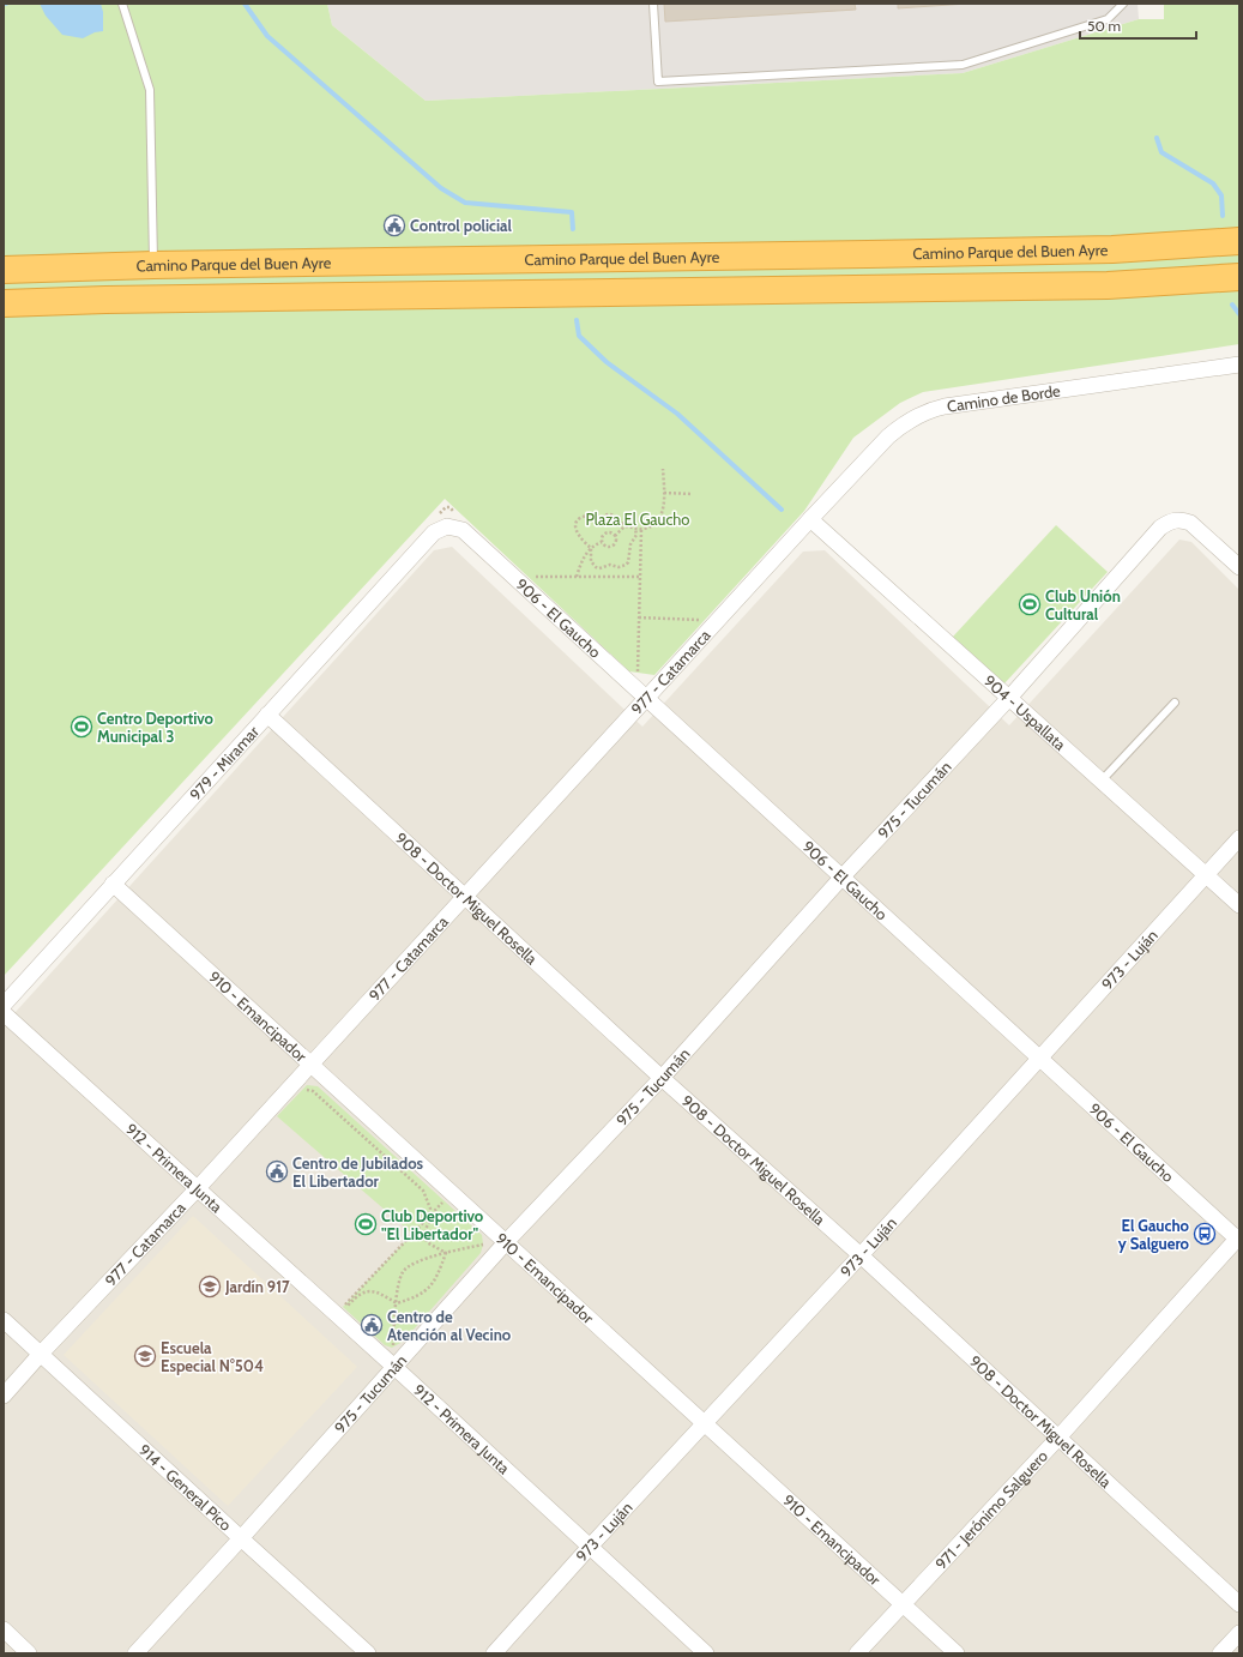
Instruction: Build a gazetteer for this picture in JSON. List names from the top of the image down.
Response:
{
  "streets": {
    "highway": ["Camino Parque del Buen Ayre"],
    "street": [
      "Camino de Borde",
      "906 - El Gaucho",
      "977 - Catamarca",
      "904 - Uspallata",
      "979 - Miramar",
      "975 - Tucumán",
      "908 - Doctor Miguel Rosella",
      "973 - Luján",
      "910 - Emancipador",
      "912 - Primera Junta",
      "914 - General Pico",
      "971 - Jerónimo Salguero"
    ]
  },
  "crossings": [
    ["Camino de Borde", "977 - Catamarca"],
    ["Camino de Borde", "904 - Uspallata"],
    ["906 - El Gaucho", "977 - Catamarca"],
    ["906 - El Gaucho", "979 - Miramar"],
    ["906 - El Gaucho", "975 - Tucumán"],
    ["906 - El Gaucho", "973 - Luján"],
    ["906 - El Gaucho", "971 - Jerónimo Salguero"],
    ["977 - Catamarca", "904 - Uspallata"],
    ["977 - Catamarca", "908 - Doctor Miguel Rosella"],
    ["977 - Catamarca", "910 - Emancipador"],
    ["977 - Catamarca", "912 - Primera Junta"],
    ["977 - Catamarca", "914 - General Pico"],
    ["904 - Uspallata", "975 - Tucumán"],
    ["904 - Uspallata", "973 - Luján"],
    ["979 - Miramar", "908 - Doctor Miguel Rosella"],
    ["979 - Miramar", "910 - Emancipador"],
    ["975 - Tucumán", "908 - Doctor Miguel Rosella"],
    ["975 - Tucumán", "910 - Emancipador"],
    ["975 - Tucumán", "912 - Primera Junta"],
    ["975 - Tucumán", "914 - General Pico"],
    ["908 - Doctor Miguel Rosella", "973 - Luján"],
    ["908 - Doctor Miguel Rosella", "971 - Jerónimo Salguero"],
    ["973 - Luján", "910 - Emancipador"],
    ["973 - Luján", "912 - Primera Junta"],
    ["910 - Emancipador", "971 - Jerónimo Salguero"]
  ],
  "parks": ["Plaza El Gaucho"],
  "places": {
    "public building": ["Control policial", "Centro de Jubilados El Libertador", "Centro de Atención al Vecino"],
    "sports": ["Club Unión Cultural", "Centro Deportivo Municipal 3", "Club Deportivo \"El Libertador\""],
    "bus stop": ["El Gaucho y Salguero"],
    "school or university": ["Jardín 917", "Escuela Especial N°504"]
  },
  "scale_bar": "50 m"
}
